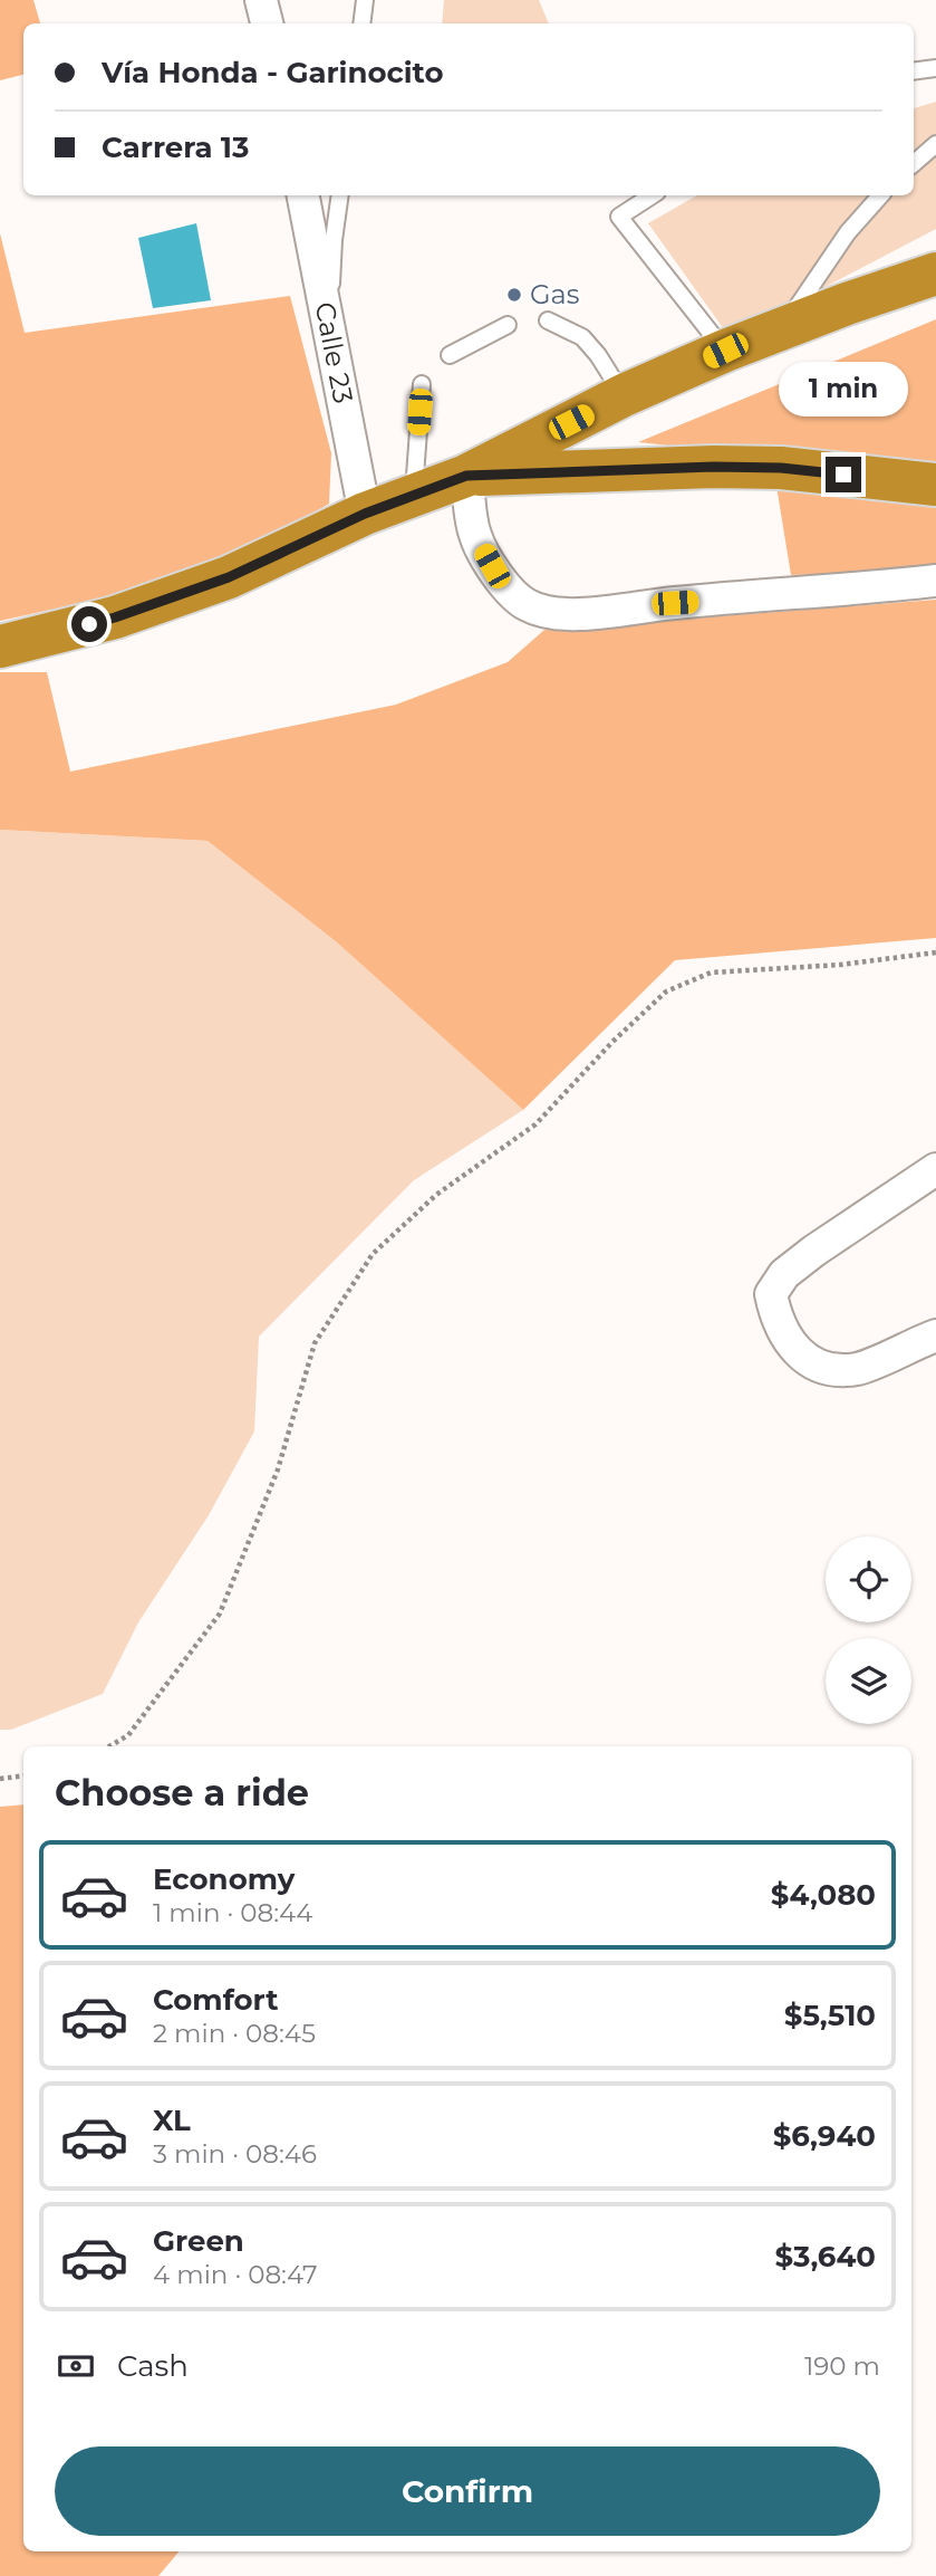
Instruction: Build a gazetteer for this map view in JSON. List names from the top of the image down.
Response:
{
  "streets": {
    "street": ["Calle 23"]
  },
  "places": ["Gas"],
  "page": {
    "banner": ["Vía Honda - Garinocito", "Carrera 13"],
    "bubble": "1 min",
    "heading": "Choose a ride",
    "list": [
      {
        "name": "Economy",
        "note": "1 min · 08:44",
        "value": "$4,080"
      },
      {
        "name": "Comfort",
        "note": "2 min · 08:45",
        "value": "$5,510"
      },
      {
        "name": "XL",
        "note": "3 min · 08:46",
        "value": "$6,940"
      },
      {
        "name": "Green",
        "note": "4 min · 08:47",
        "value": "$3,640"
      }
    ],
    "pay": ["Cash", "190 m"],
    "buttons": "Confirm"
  }
}
